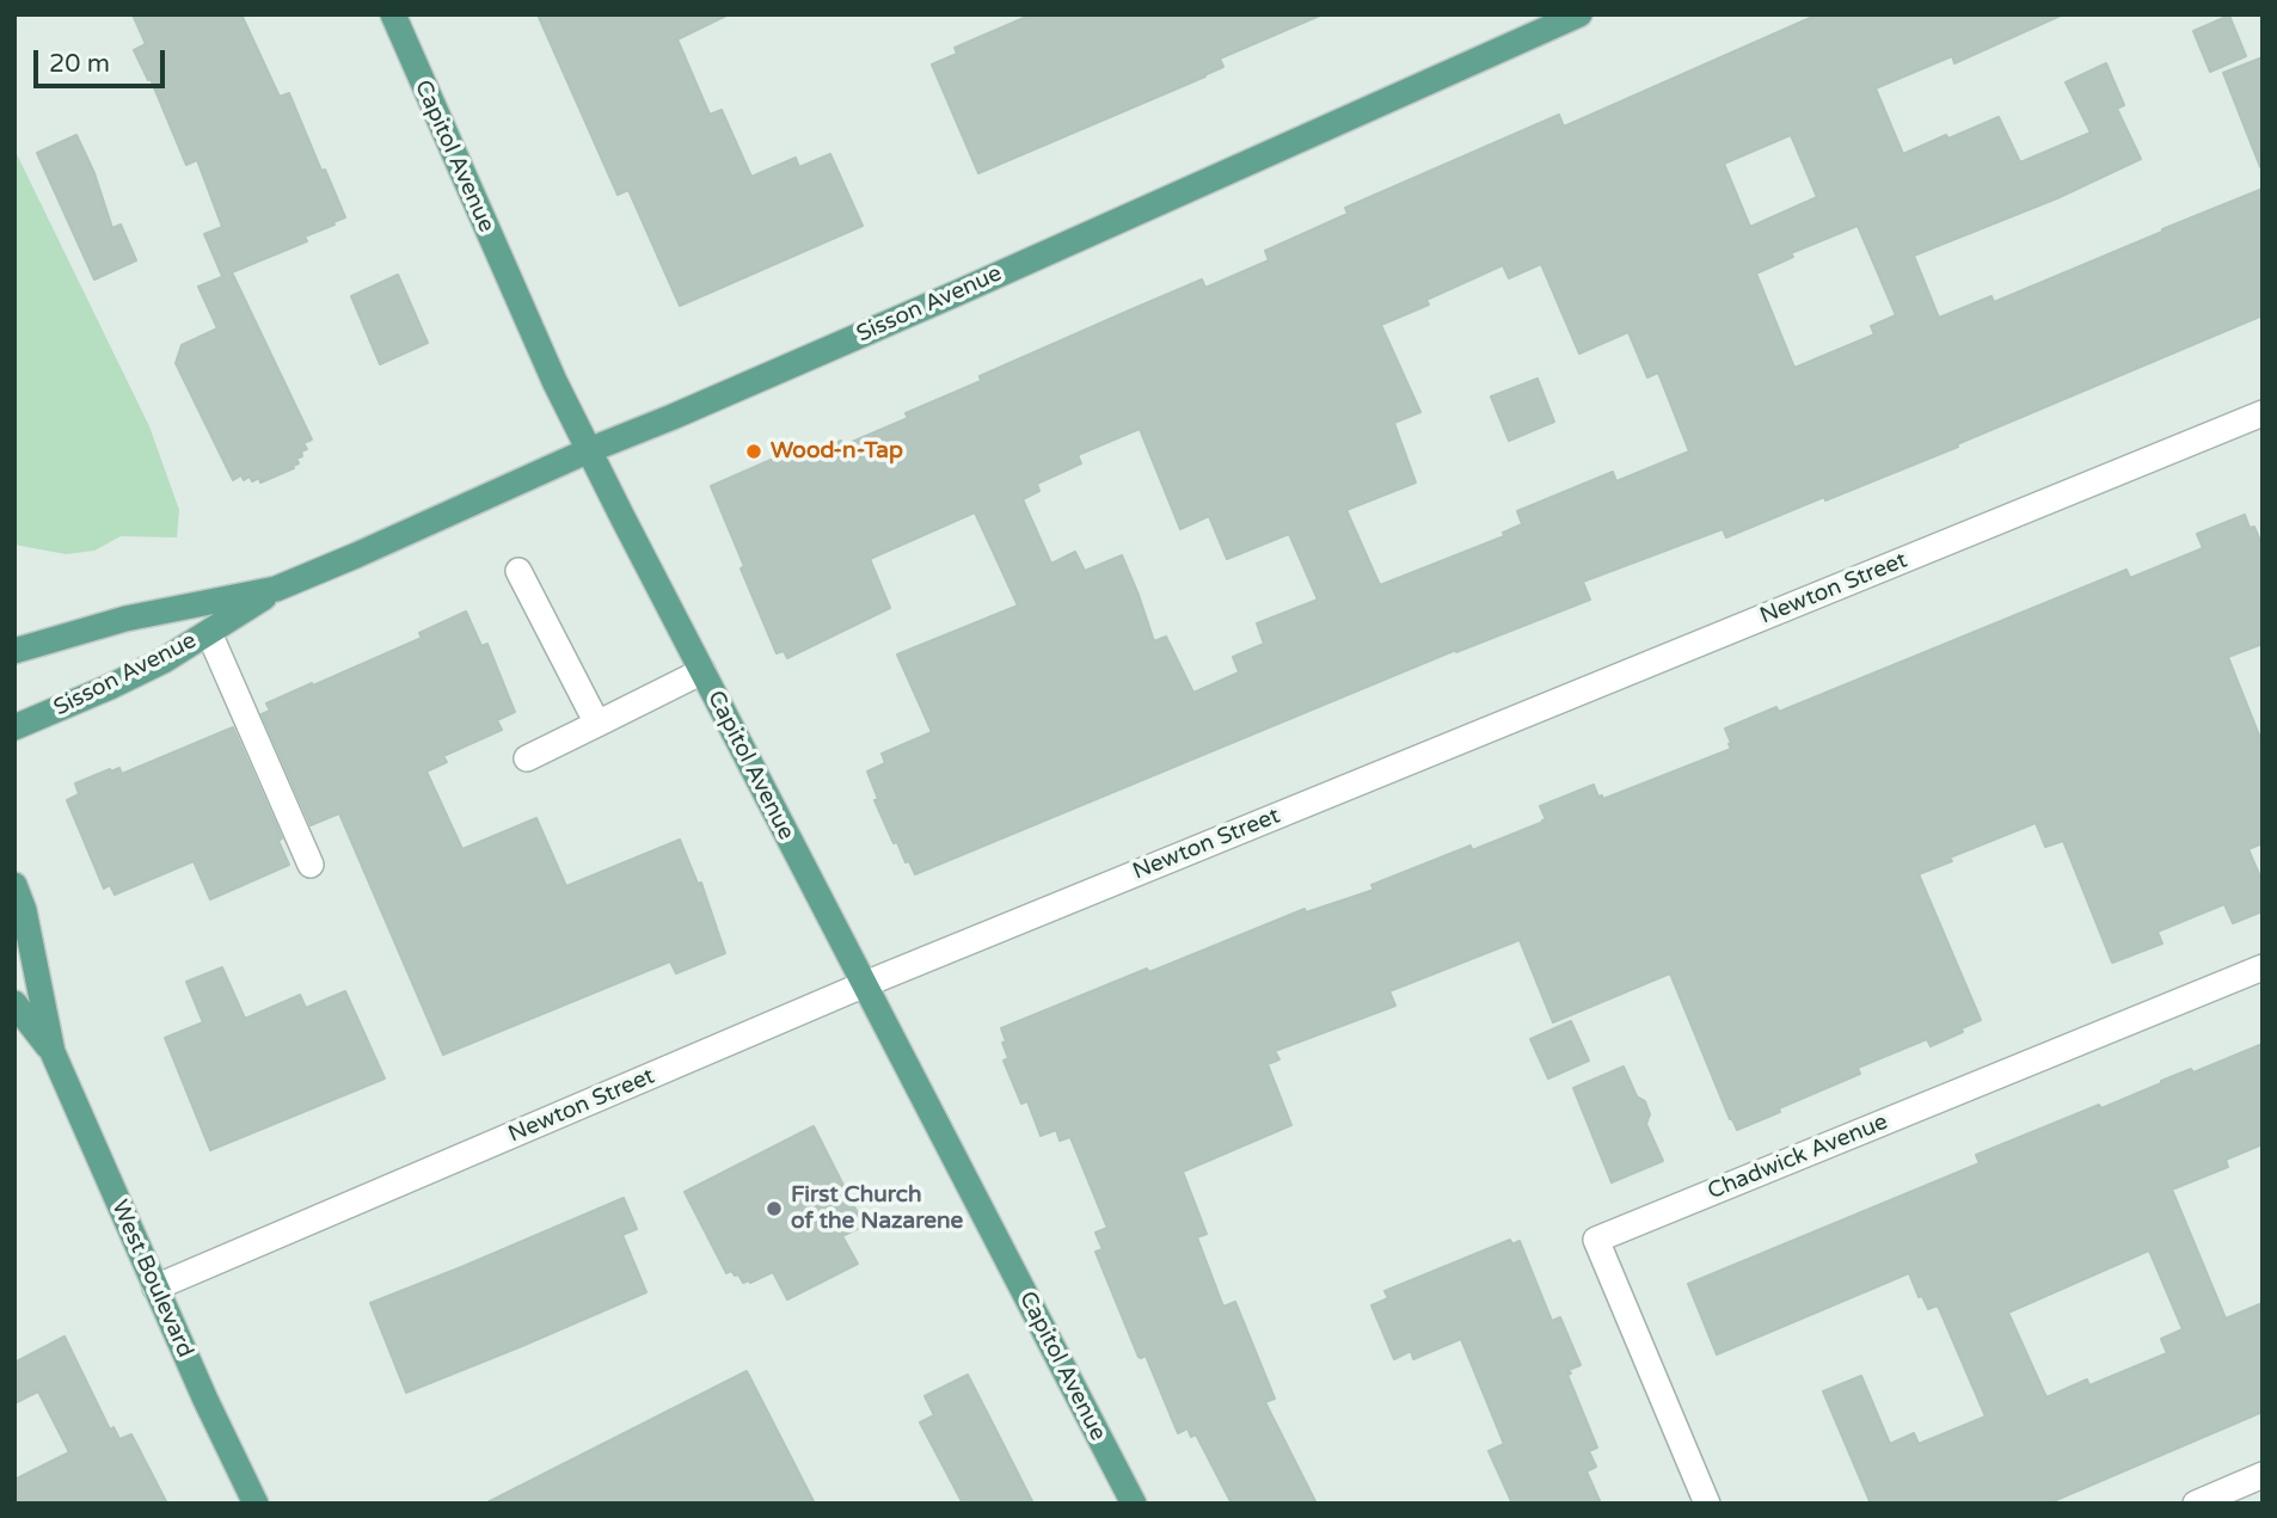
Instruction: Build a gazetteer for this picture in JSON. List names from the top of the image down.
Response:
{
  "streets": {
    "main road": ["Capitol Avenue", "Sisson Avenue", "West Boulevard"],
    "street": ["Newton Street", "Chadwick Avenue"]
  },
  "crossings": [
    ["Capitol Avenue", "Sisson Avenue"],
    ["Capitol Avenue", "Newton Street"],
    ["Newton Street", "West Boulevard"]
  ],
  "places": ["Wood-n-Tap", "First Church of the Nazarene"],
  "scale_bar": "20 m"
}
